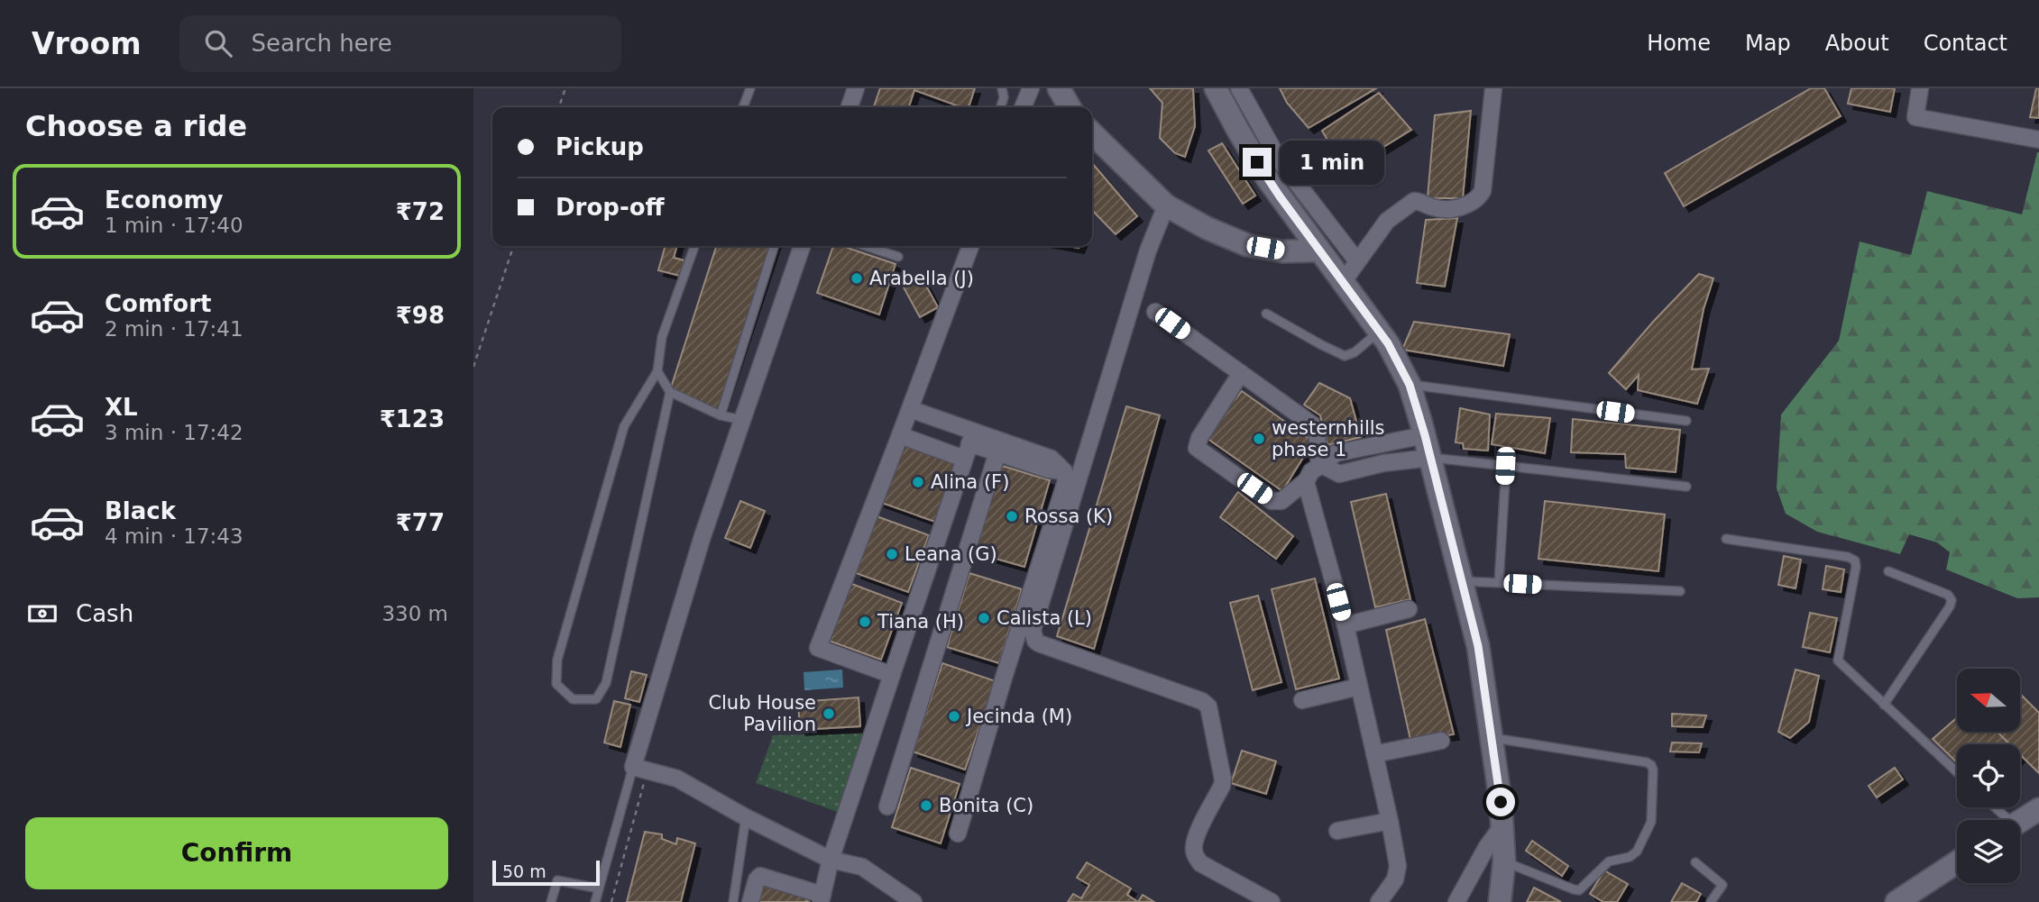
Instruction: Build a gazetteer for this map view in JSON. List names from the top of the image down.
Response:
{
  "places": [
    "Arabella (J)",
    "westernhills phase 1",
    "Alina (F)",
    "Rossa (K)",
    "Leana (G)",
    "Calista (L)",
    "Tiana (H)",
    "Club House Pavilion",
    "Jecinda (M)",
    "Bonita (C)"
  ],
  "scale_bar": "50 m",
  "north": "left",
  "page": {
    "header": "Vroom",
    "search": "Search here",
    "nav": [
      "Home",
      "Map",
      "About",
      "Contact"
    ],
    "heading": "Choose a ride",
    "banner": ["Pickup", "Drop-off"],
    "bubble": "1 min",
    "list": [
      {
        "name": "Economy",
        "note": "1 min · 17:40",
        "value": "₹72"
      },
      {
        "name": "Comfort",
        "note": "2 min · 17:41",
        "value": "₹98"
      },
      {
        "name": "XL",
        "note": "3 min · 17:42",
        "value": "₹123"
      },
      {
        "name": "Black",
        "note": "4 min · 17:43",
        "value": "₹77"
      }
    ],
    "pay": ["Cash", "330 m"],
    "buttons": "Confirm",
    "scale": "50 m"
  }
}
